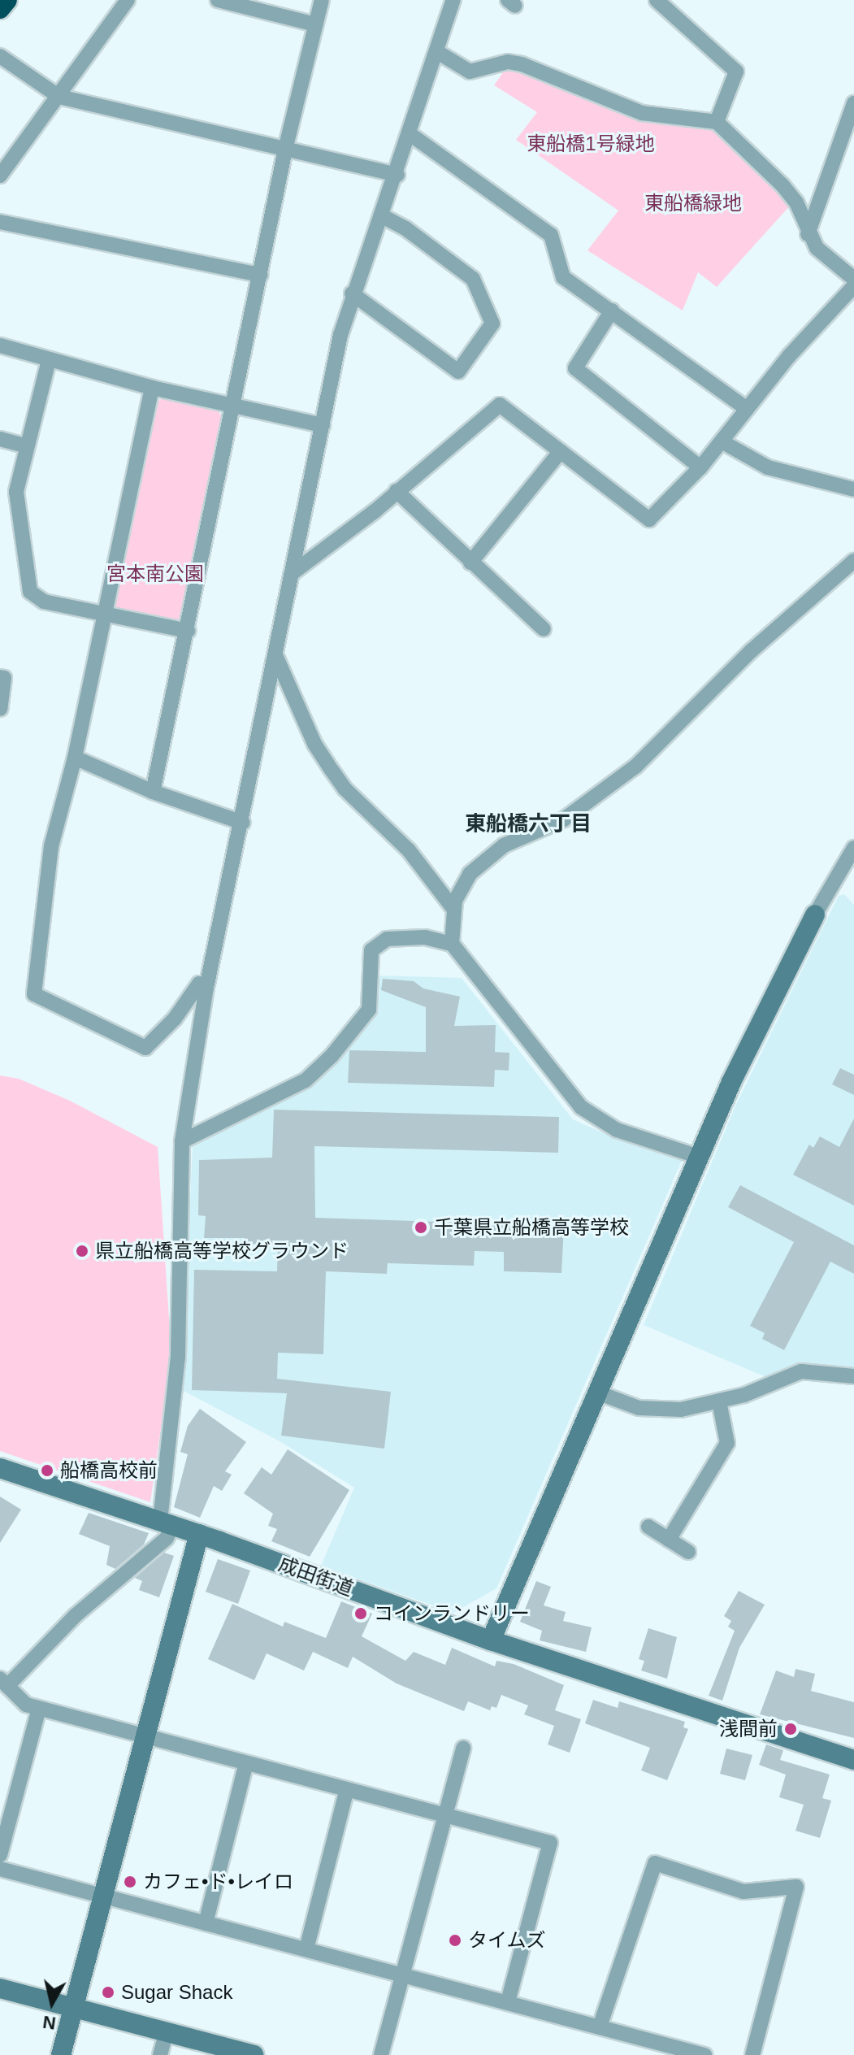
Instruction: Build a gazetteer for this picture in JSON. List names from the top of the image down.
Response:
{
  "streets": {
    "street": ["成田街道"]
  },
  "districts": ["東船橋六丁目"],
  "parks": ["東船橋1号緑地", "東船橋緑地", "宮本南公園"],
  "places": [
    "千葉県立船橋高等学校",
    "県立船橋高等学校グラウンド",
    "船橋高校前",
    "コインランドリー",
    "浅間前",
    "カフェ•ド•レイロ",
    "タイムズ",
    "Sugar Shack"
  ],
  "north": "bottom"
}
